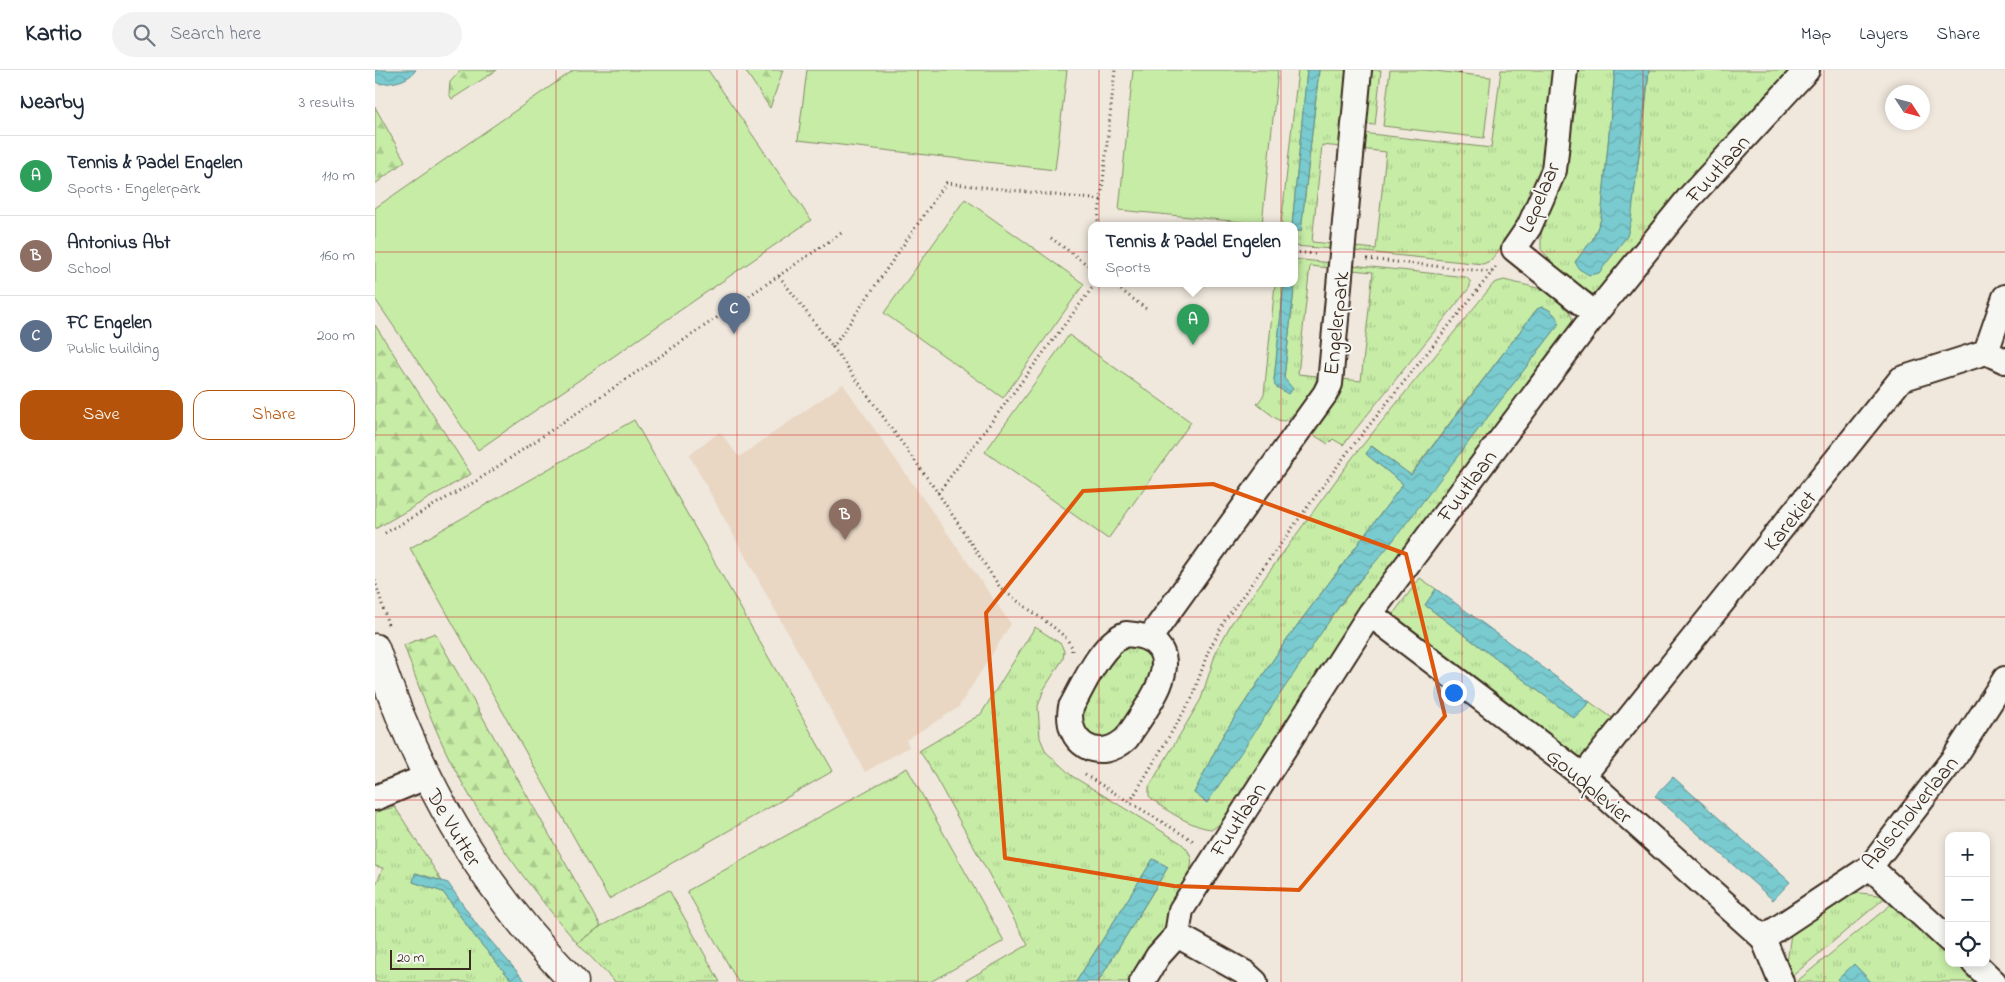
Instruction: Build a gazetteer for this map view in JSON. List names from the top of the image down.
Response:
{
  "streets": {
    "street": [
      "Fuutlaan",
      "Lepelaar",
      "Engelerpark",
      "Karekiet",
      "Goudplevier",
      "Aalscholverlaan",
      "De Vutter"
    ]
  },
  "crossings": [
    ["Fuutlaan", "Lepelaar"],
    ["Fuutlaan", "Goudplevier"],
    ["Karekiet", "Goudplevier"],
    ["Goudplevier", "Aalscholverlaan"]
  ],
  "scale_bar": "20 m",
  "north": "bottom right",
  "page": {
    "header": "Kartio",
    "search": "Search here",
    "nav": ["Map", "Layers", "Share"],
    "heading": ["Nearby", "3 results"],
    "list": [
      {
        "mark": "A",
        "name": "Tennis & Padel Engelen",
        "note": "Sports · Engelerpark",
        "value": "110 m"
      },
      {
        "mark": "B",
        "name": "Antonius Abt",
        "note": "School",
        "value": "160 m"
      },
      {
        "mark": "C",
        "name": "FC Engelen",
        "note": "Public building",
        "value": "200 m"
      }
    ],
    "popup": ["Tennis & Padel Engelen", "Sports"],
    "pins": ["C", "A", "B"],
    "buttons": ["Save", "Share"],
    "map_buttons": ["+", "−"],
    "scale": "20 m"
  }
}
